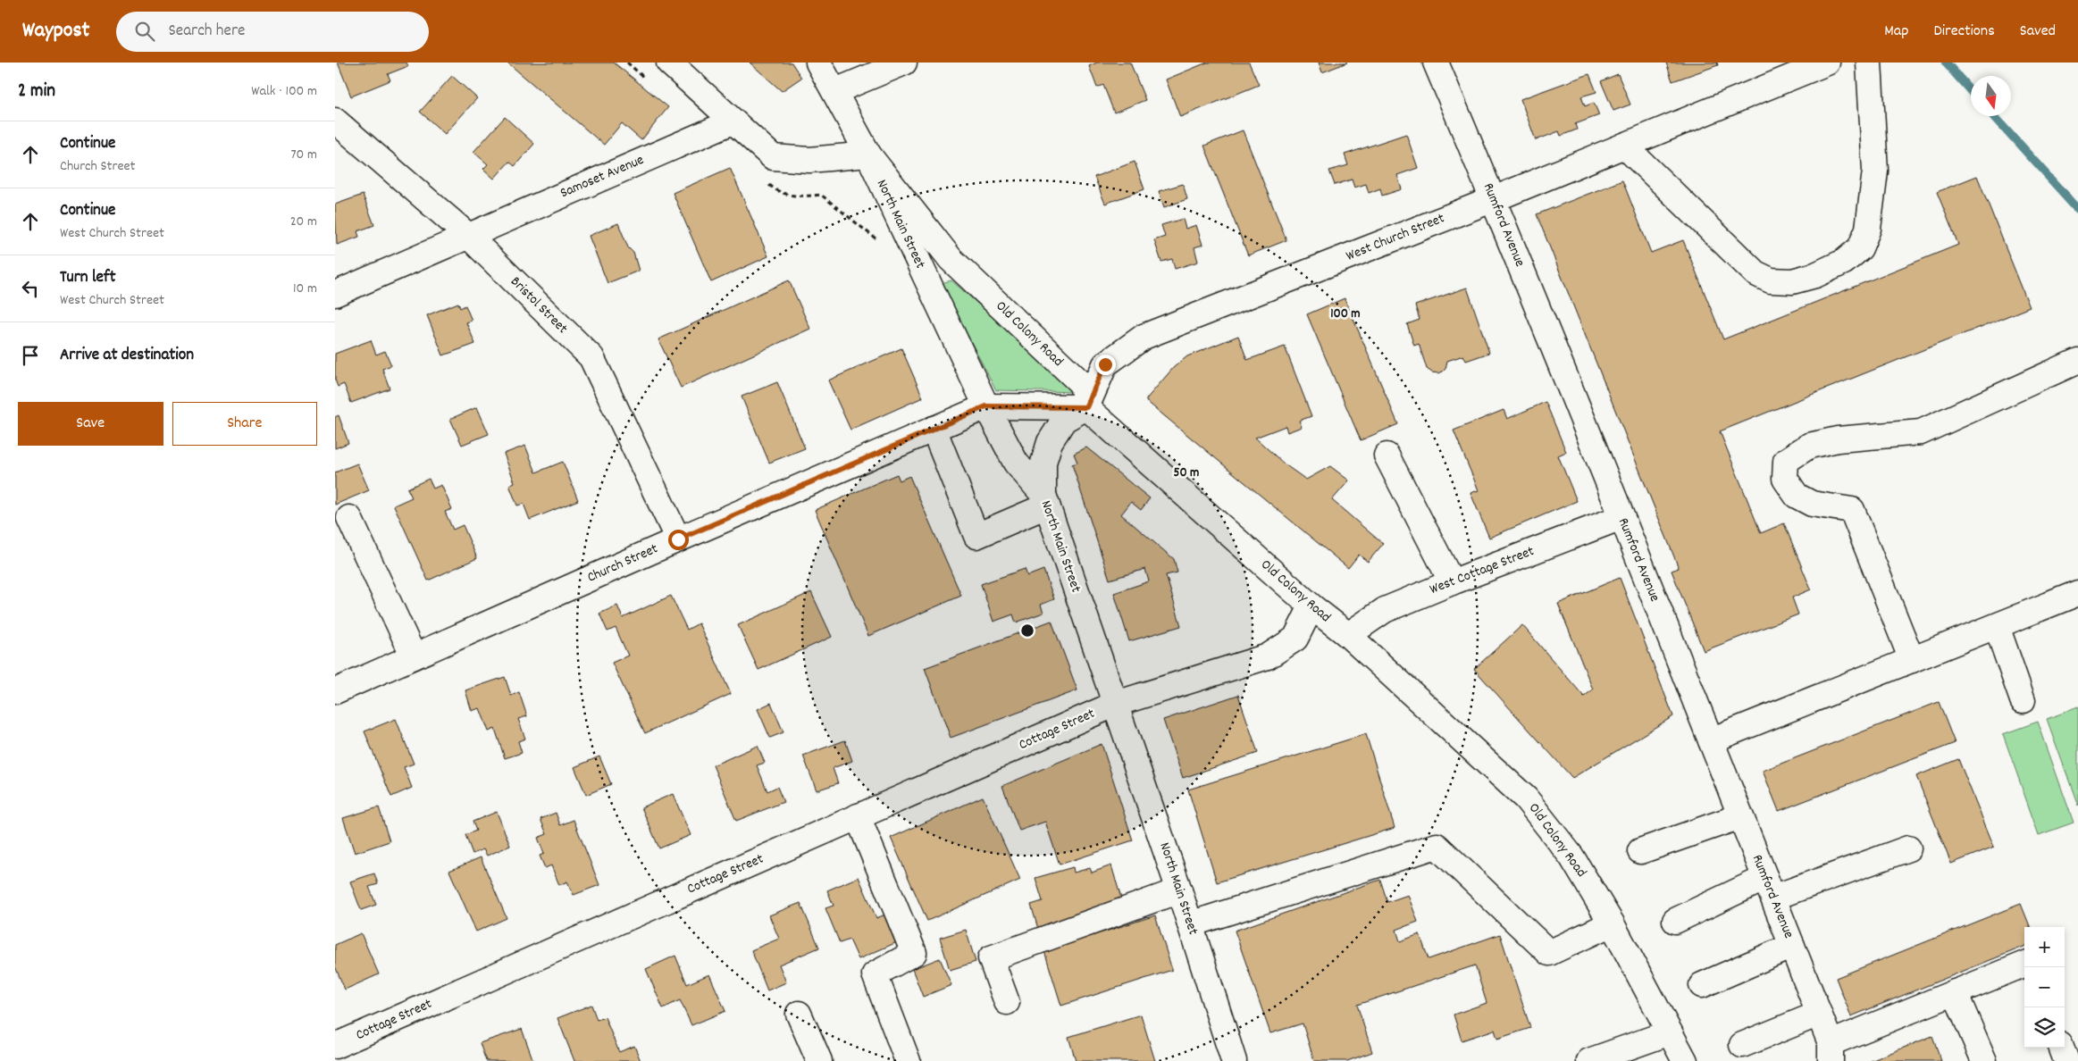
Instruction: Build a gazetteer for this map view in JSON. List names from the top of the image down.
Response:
{
  "streets": {
    "street": [
      "Samoset Avenue",
      "North Main Street",
      "Rumford Avenue",
      "West Church Street",
      "Bristol Street",
      "Old Colony Road",
      "Church Street",
      "West Cottage Street",
      "Cottage Street"
    ]
  },
  "crossings": [
    ["Samoset Avenue", "Bristol Street"],
    ["North Main Street", "Old Colony Road"],
    ["North Main Street", "Church Street"],
    ["North Main Street", "Cottage Street"],
    ["Rumford Avenue", "West Church Street"],
    ["Rumford Avenue", "West Cottage Street"],
    ["West Church Street", "Old Colony Road"],
    ["Bristol Street", "Church Street"],
    ["Old Colony Road", "West Cottage Street"]
  ],
  "north": "bottom",
  "page": {
    "header": "Waypost",
    "search": "Search here",
    "nav": ["Map", "Directions", "Saved"],
    "heading": ["2 min", "Walk · 100 m"],
    "list": [
      ["Continue", "Church Street", "70 m"],
      ["Continue", "West Church Street", "20 m"],
      ["Turn left", "West Church Street", "10 m"],
      "Arrive at destination"
    ],
    "buttons": ["Save", "Share"],
    "map_buttons": ["+", "−"]
  },
  "rings": ["100 m", "50 m"]
}
